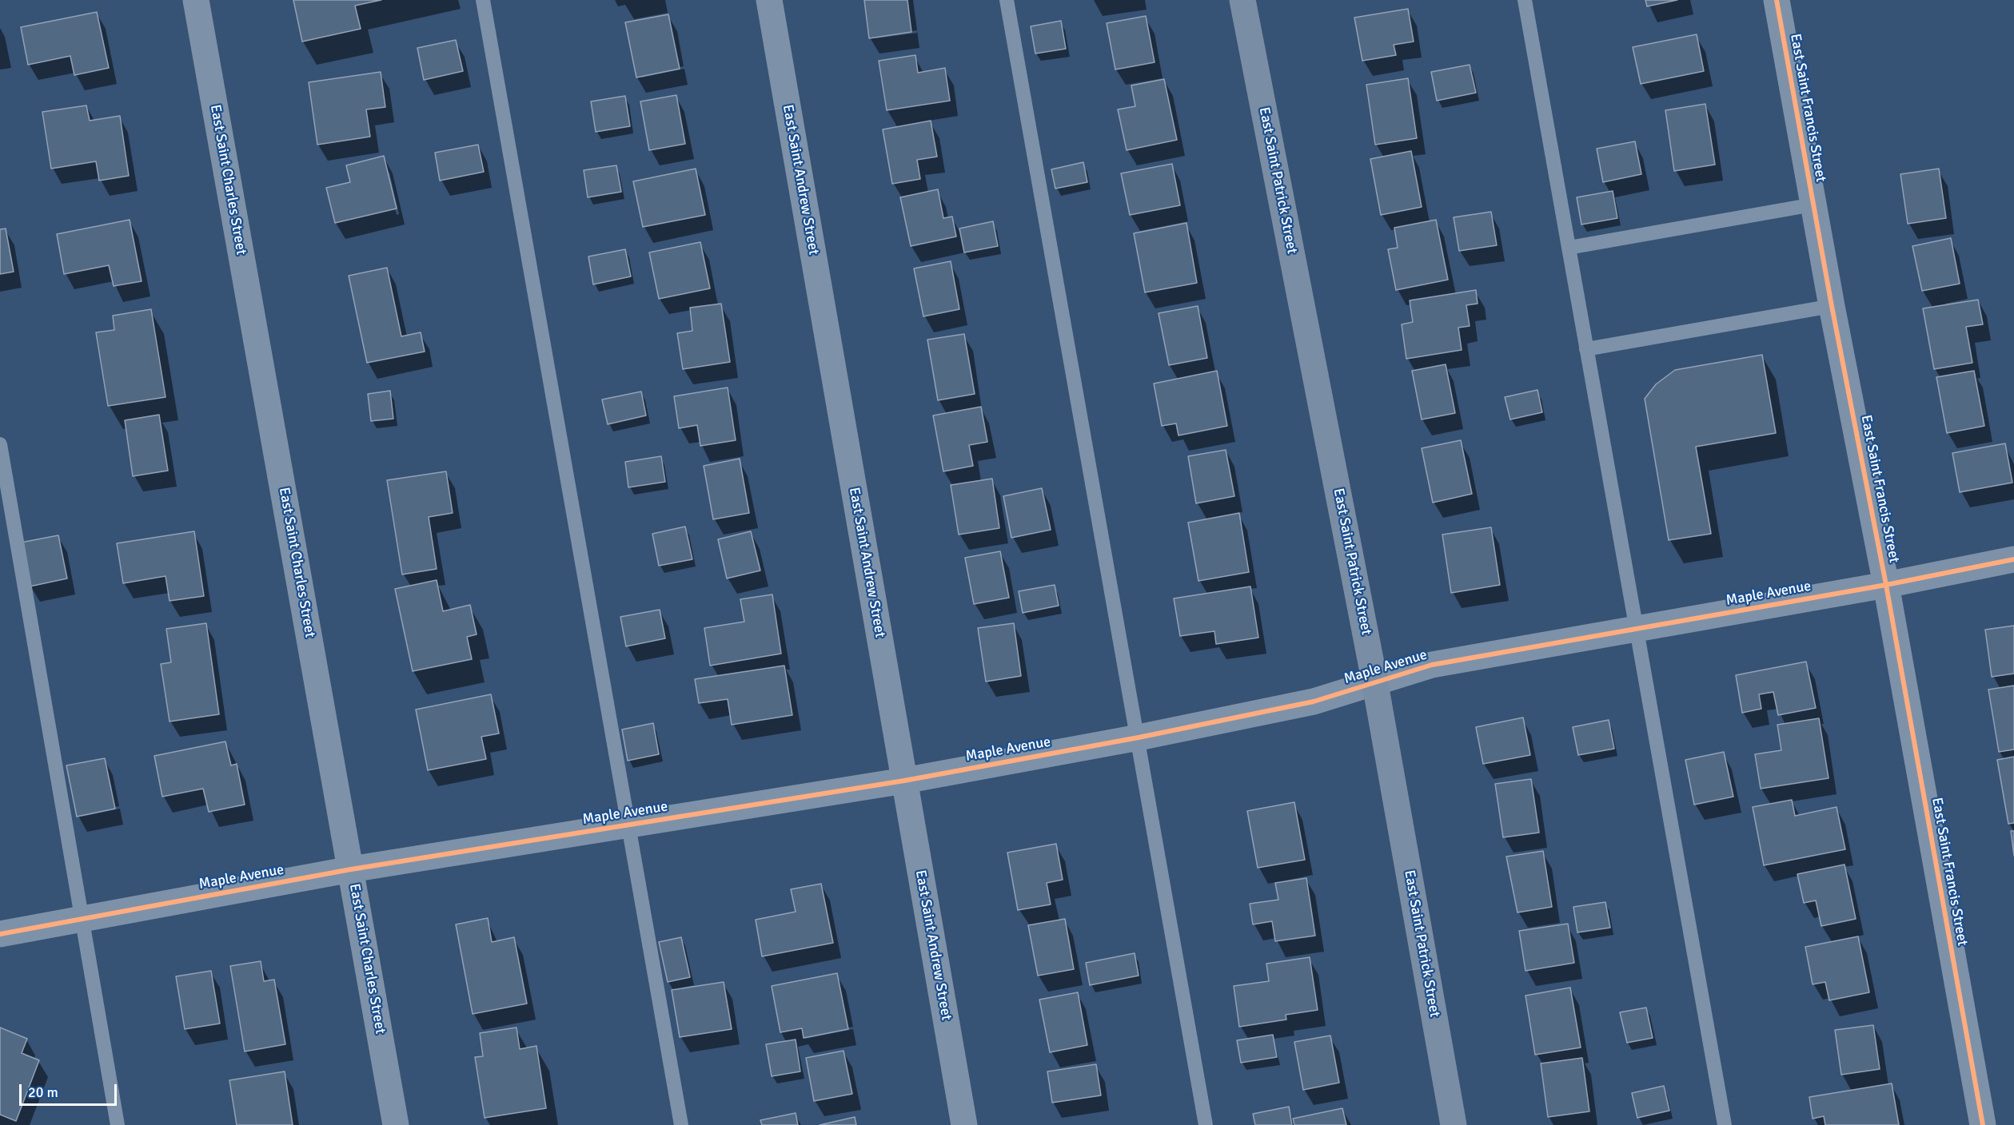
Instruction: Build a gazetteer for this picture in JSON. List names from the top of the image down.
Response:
{
  "streets": {
    "main road": ["East Saint Patrick Street"],
    "street": [
      "East Saint Francis Street",
      "East Saint Charles Street",
      "East Saint Andrew Street",
      "Maple Avenue"
    ]
  },
  "crossings": [
    ["East Saint Francis Street", "Maple Avenue"],
    ["East Saint Charles Street", "Maple Avenue"],
    ["East Saint Andrew Street", "Maple Avenue"],
    ["East Saint Patrick Street", "Maple Avenue"]
  ],
  "scale_bar": "20 m"
}
